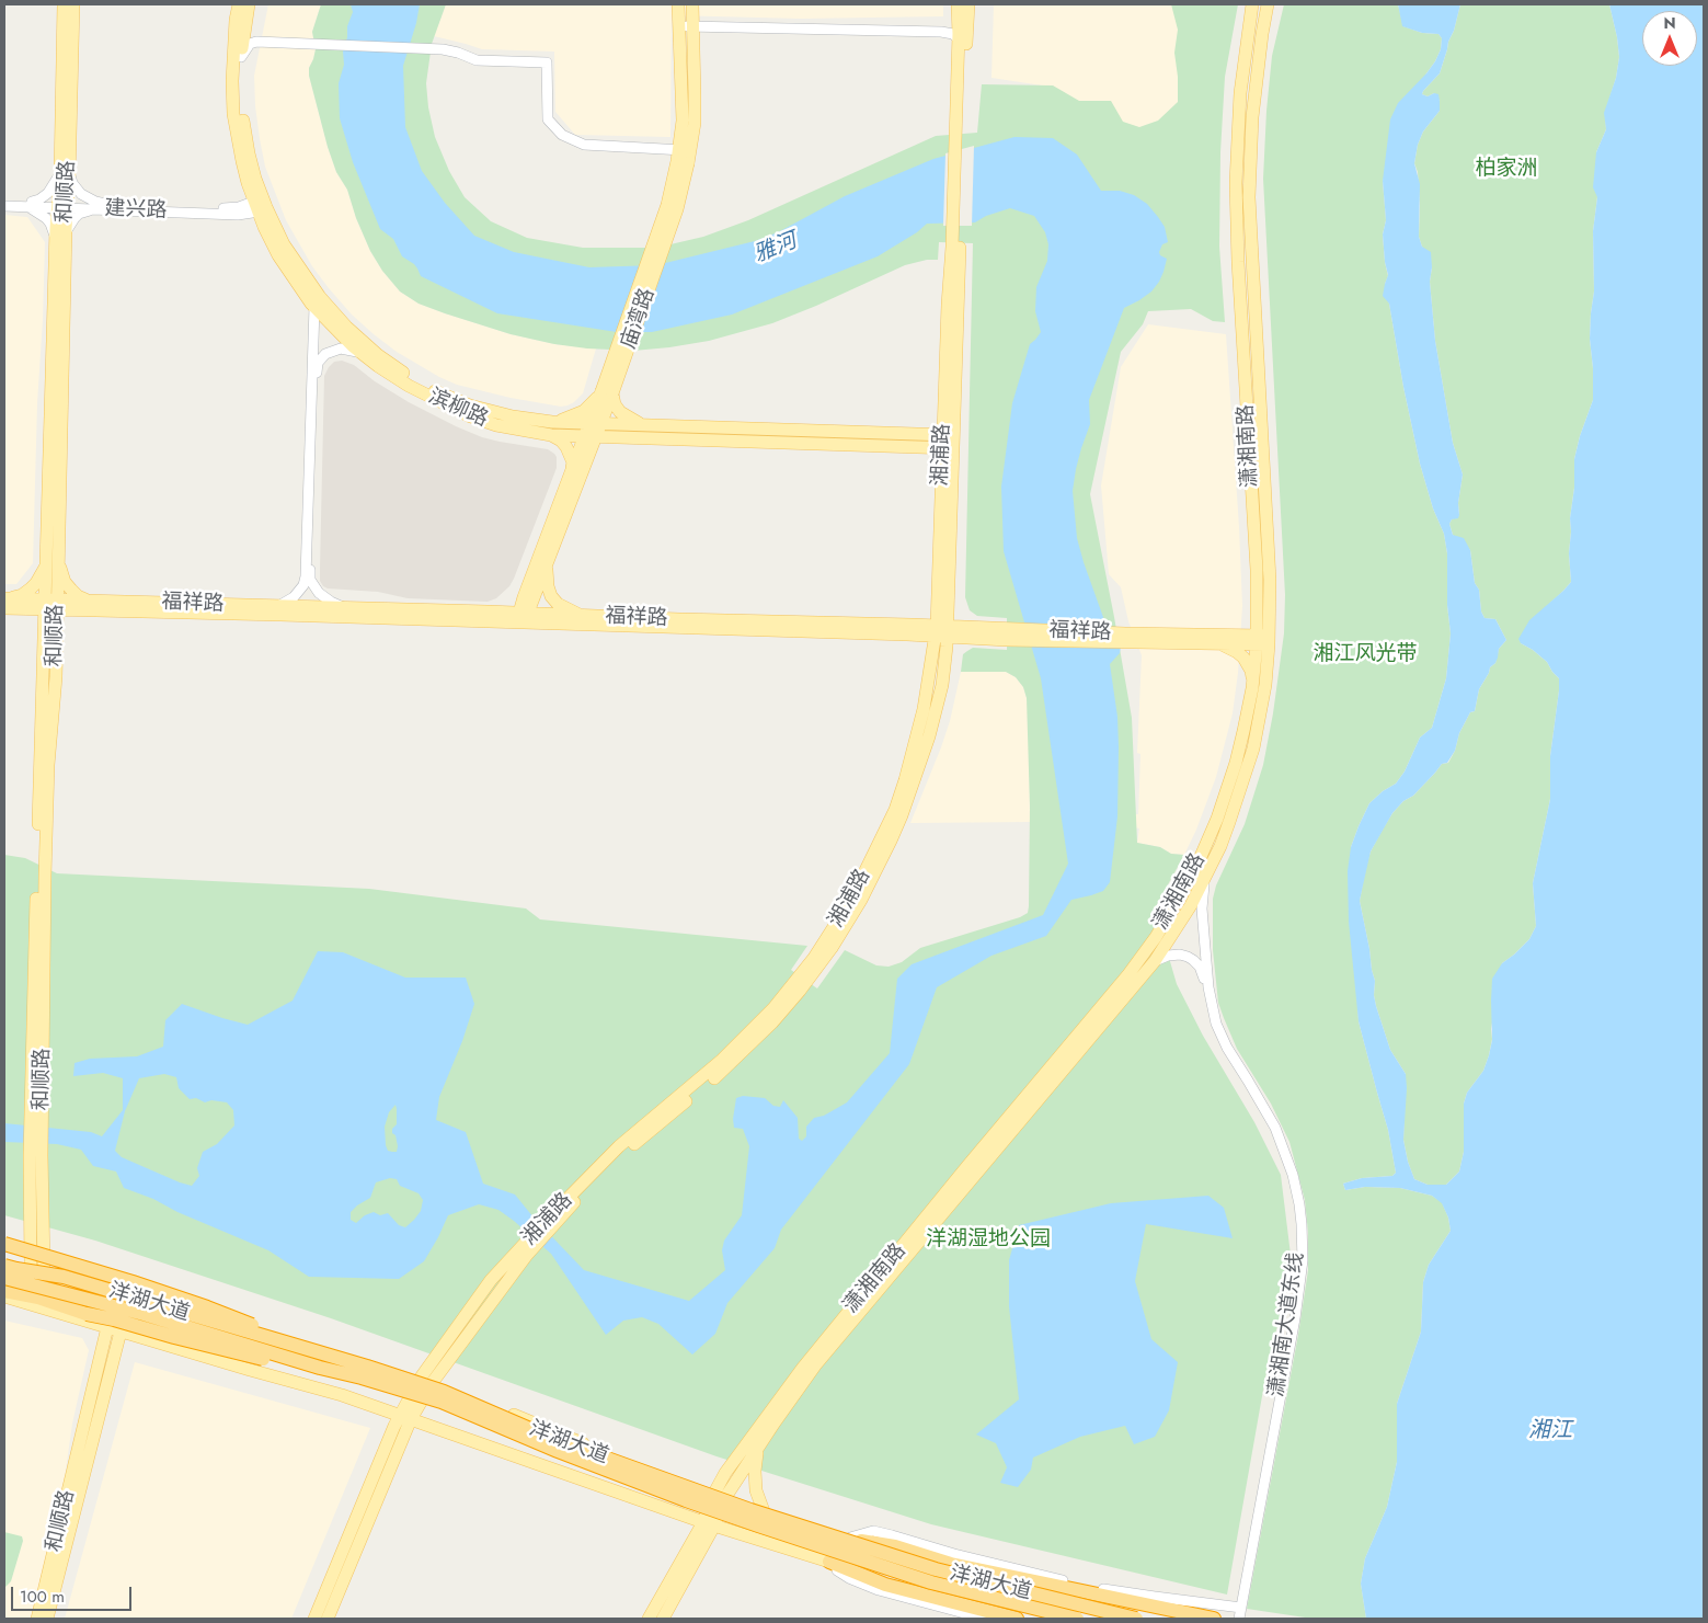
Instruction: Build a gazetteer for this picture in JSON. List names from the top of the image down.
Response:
{
  "streets": {
    "highway": ["洋湖大道"],
    "main road": [
      "和顺路",
      "庙湾路",
      "滨柳路",
      "潇湘南路",
      "湘浦路",
      "福祥路"
    ],
    "street": ["建兴路", "潇湘南大道东线"]
  },
  "crossings": [
    ["和顺路", "建兴路"],
    ["和顺路", "福祥路"],
    ["和顺路", "洋湖大道"],
    ["庙湾路", "滨柳路"],
    ["庙湾路", "福祥路"],
    ["滨柳路", "湘浦路"],
    ["潇湘南路", "福祥路"],
    ["潇湘南路", "洋湖大道"],
    ["潇湘南路", "潇湘南大道东线"],
    ["湘浦路", "福祥路"],
    ["湘浦路", "洋湖大道"]
  ],
  "water": ["雅河", "湘江"],
  "parks": ["柏家洲", "湘江风光带", "洋湖湿地公园"],
  "scale_bar": "100 m",
  "north": "top"
}
